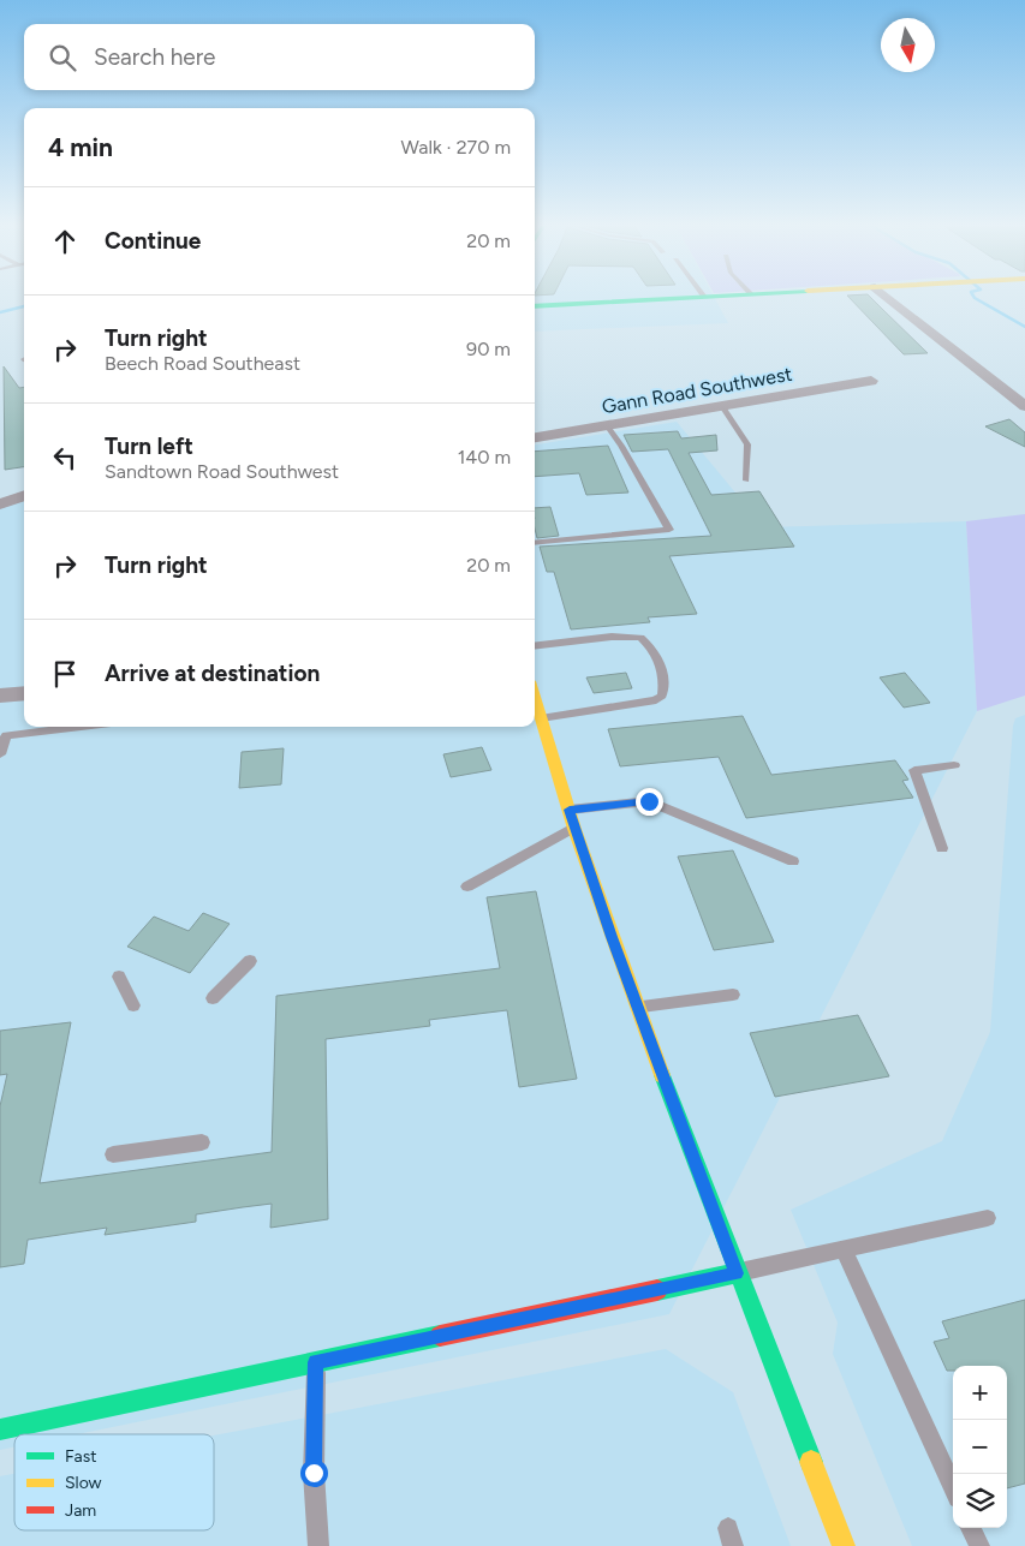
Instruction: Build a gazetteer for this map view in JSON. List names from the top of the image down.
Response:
{
  "streets": {
    "street": ["Gann Road Southwest"]
  },
  "legend": ["Fast", "Slow", "Jam"],
  "north": "bottom",
  "page": {
    "search": "Search here",
    "heading": ["4 min", "Walk · 270 m"],
    "list": [
      ["Continue", "20 m"],
      ["Turn right", "Beech Road Southeast", "90 m"],
      ["Turn left", "Sandtown Road Southwest", "140 m"],
      ["Turn right", "20 m"],
      "Arrive at destination"
    ],
    "map_buttons": ["+", "−"]
  }
}
